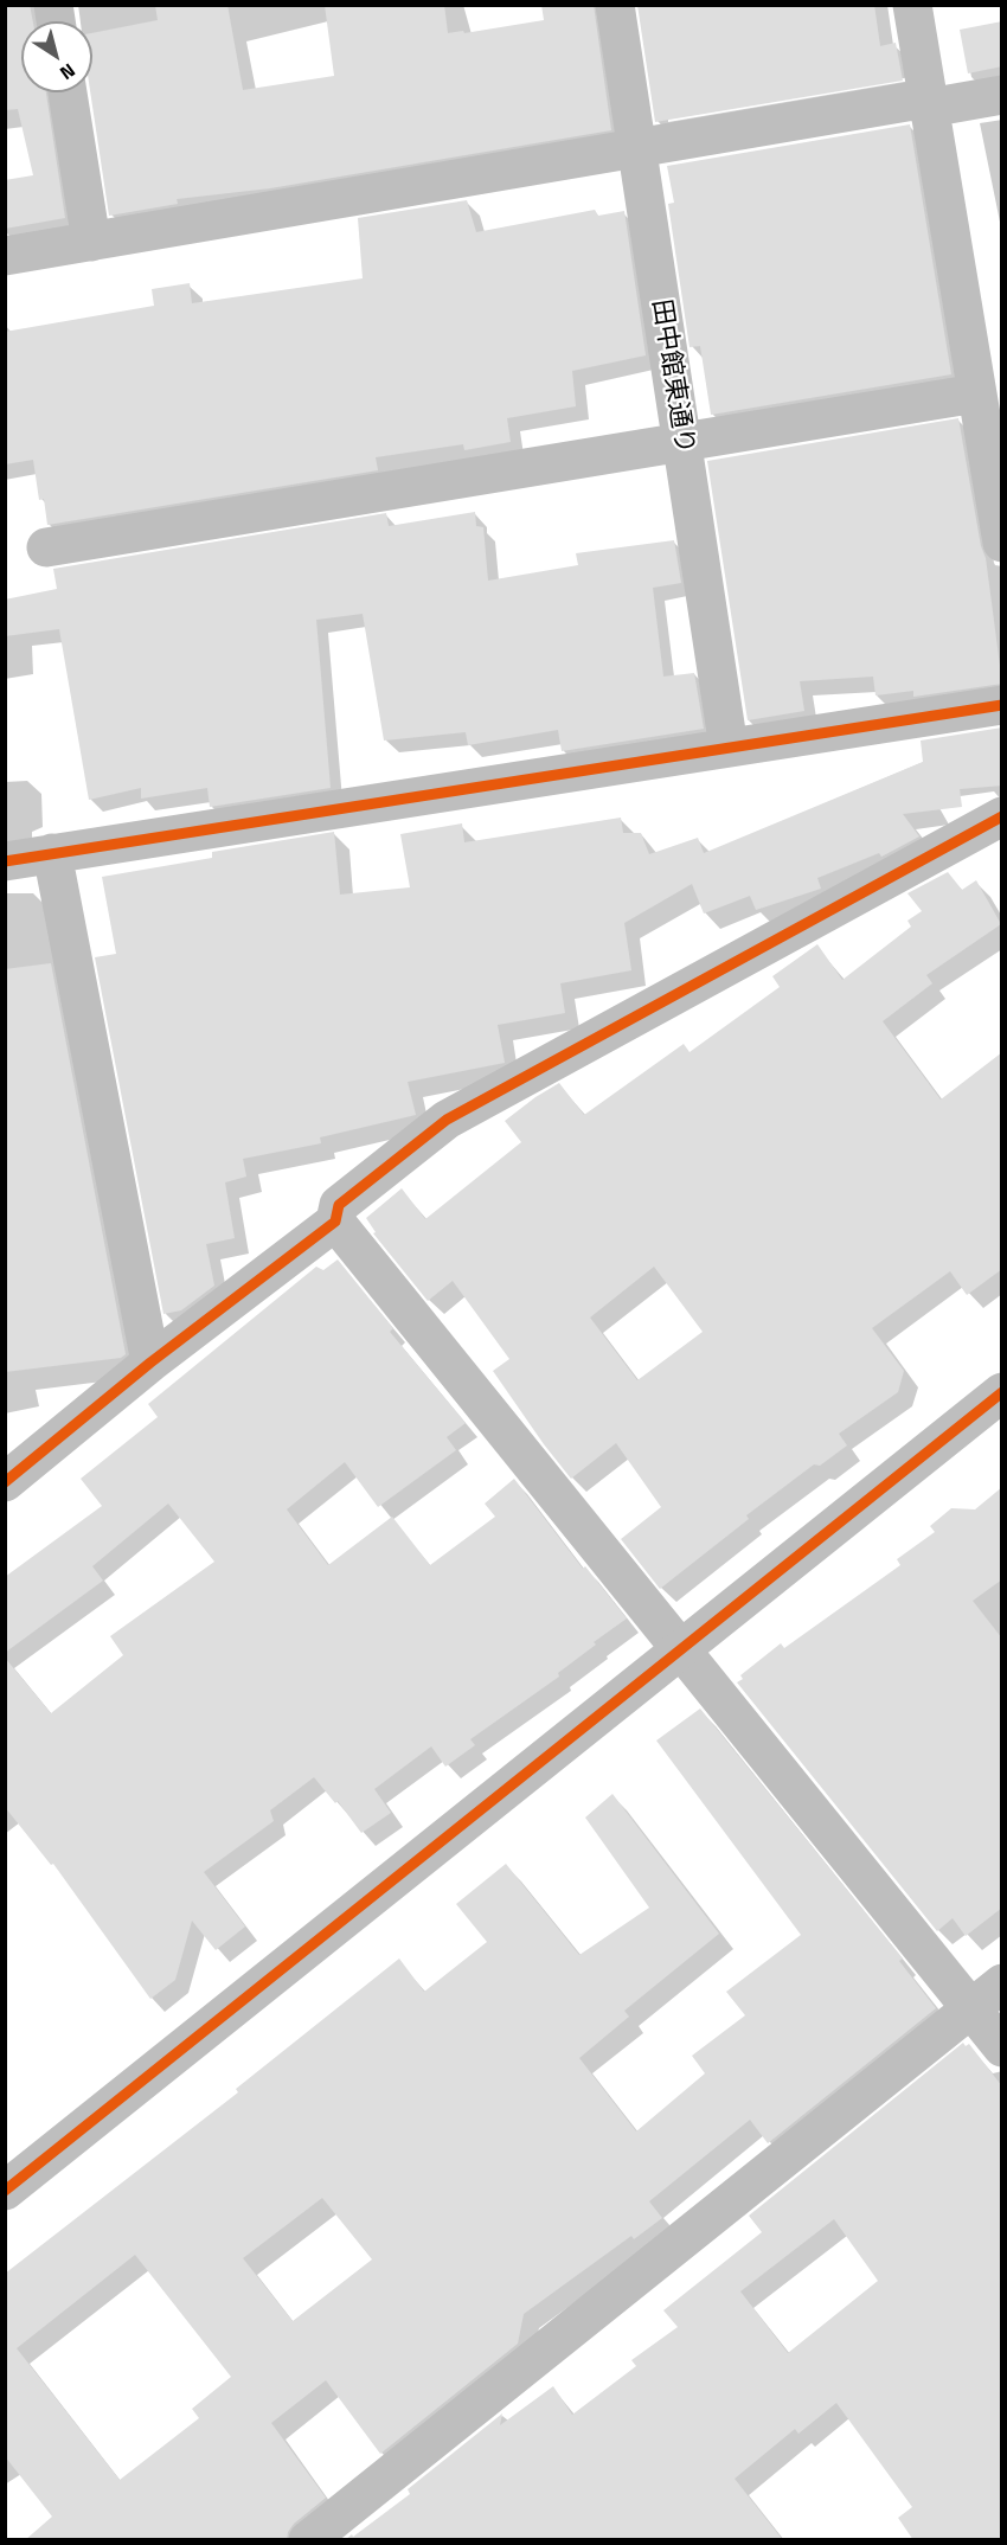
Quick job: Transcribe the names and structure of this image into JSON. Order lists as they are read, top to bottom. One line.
{"streets":{"street":["田中館東通り"]},"north":"bottom right"}
